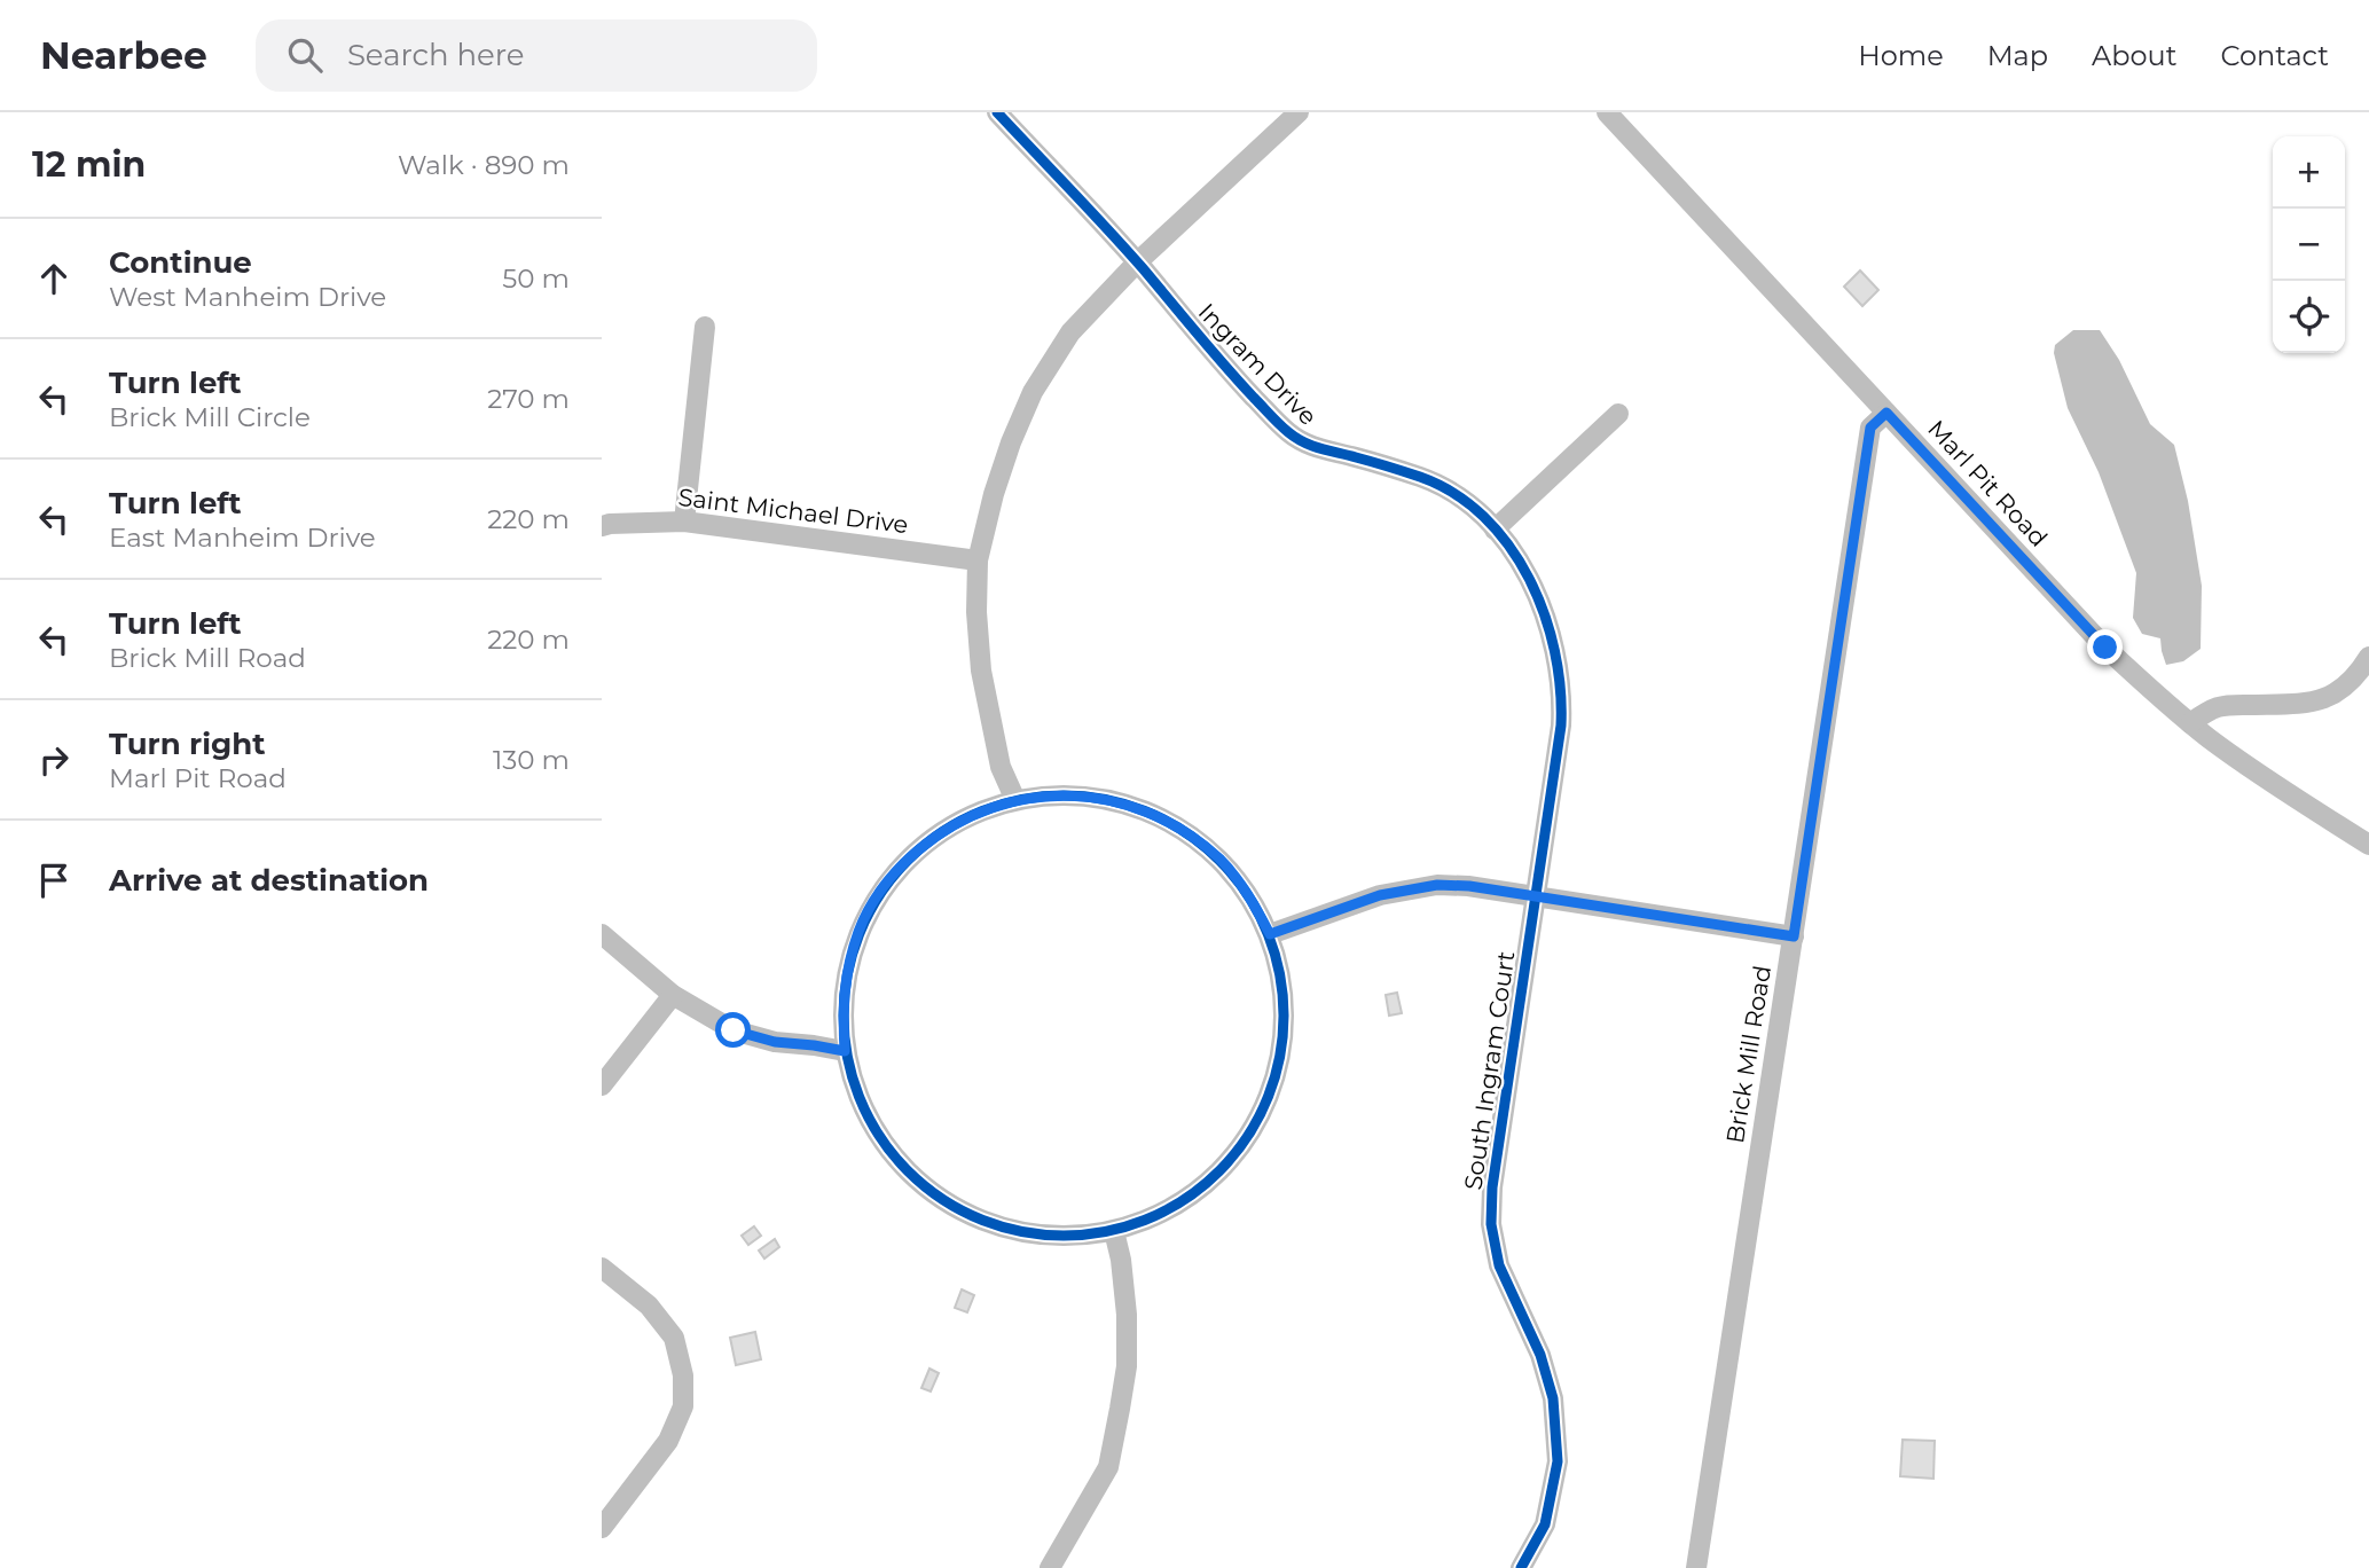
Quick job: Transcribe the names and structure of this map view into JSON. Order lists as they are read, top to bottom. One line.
{"streets":{"street":["Ingram Drive","Marl Pit Road","Saint Michael Drive","Brick Mill Road","South Ingram Court"]},"crossings":[["Ingram Drive","South Ingram Court"],["Marl Pit Road","Brick Mill Road"]],"page":{"header":"Nearbee","search":"Search here","nav":["Home","Map","About","Contact"],"heading":["12 min","Walk · 890 m"],"map_buttons":["+","−"],"list":[["Continue","West Manheim Drive","50 m"],["Turn left","Brick Mill Circle","270 m"],["Turn left","East Manheim Drive","220 m"],["Turn left","Brick Mill Road","220 m"],["Turn right","Marl Pit Road","130 m"],"Arrive at destination"]}}
